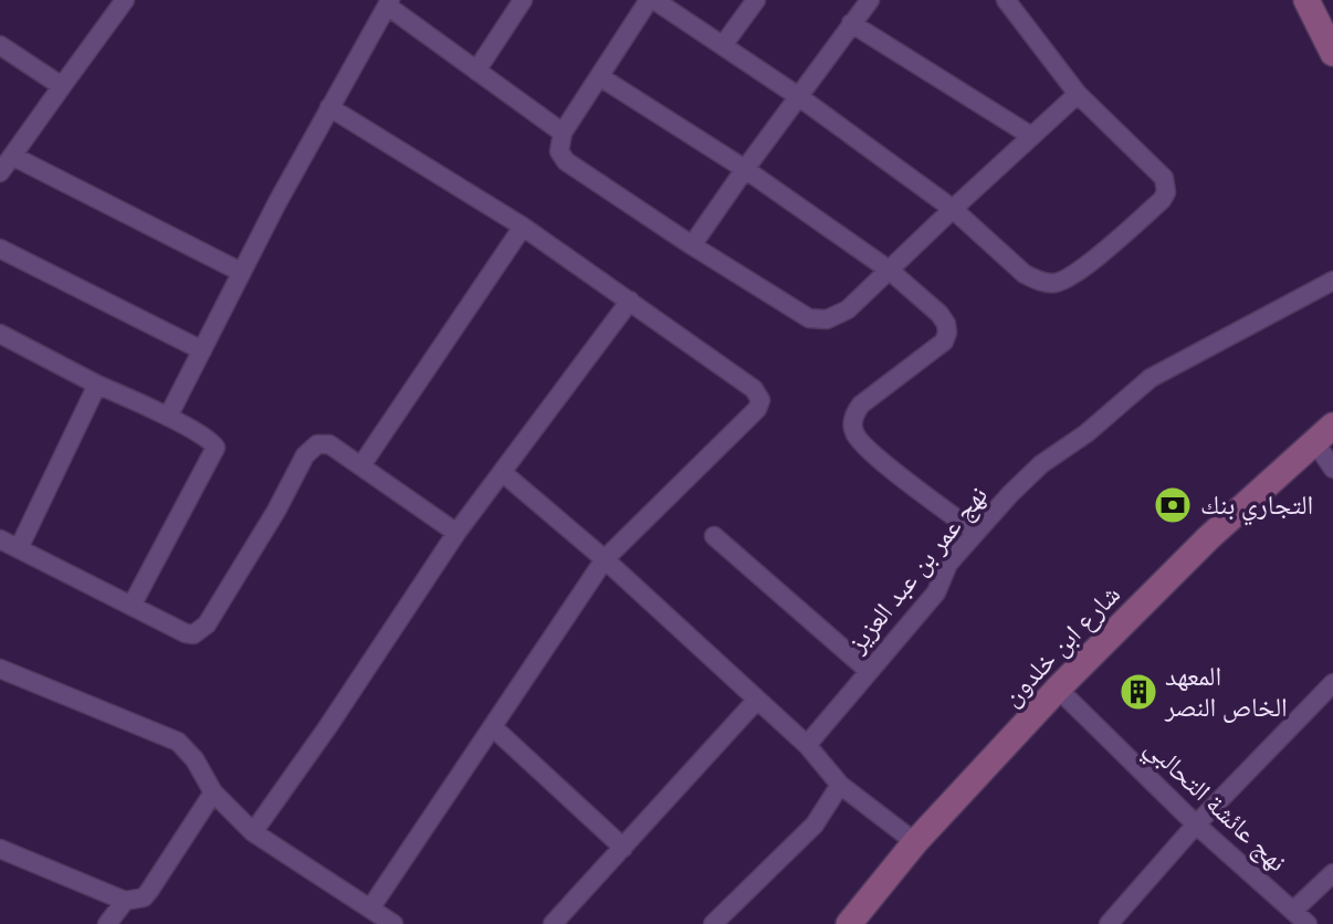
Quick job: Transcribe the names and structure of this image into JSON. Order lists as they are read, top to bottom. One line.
{"streets":{"street":["نهج عمر بن عبد العزيز","شارع ابن خلدون","نهج عائشة التحالبي"]},"crossings":[["شارع ابن خلدون","نهج عائشة التحالبي"]],"places":{"bank":["التجاري بنك"],"building":["المعهد الخاص النصر"]}}
